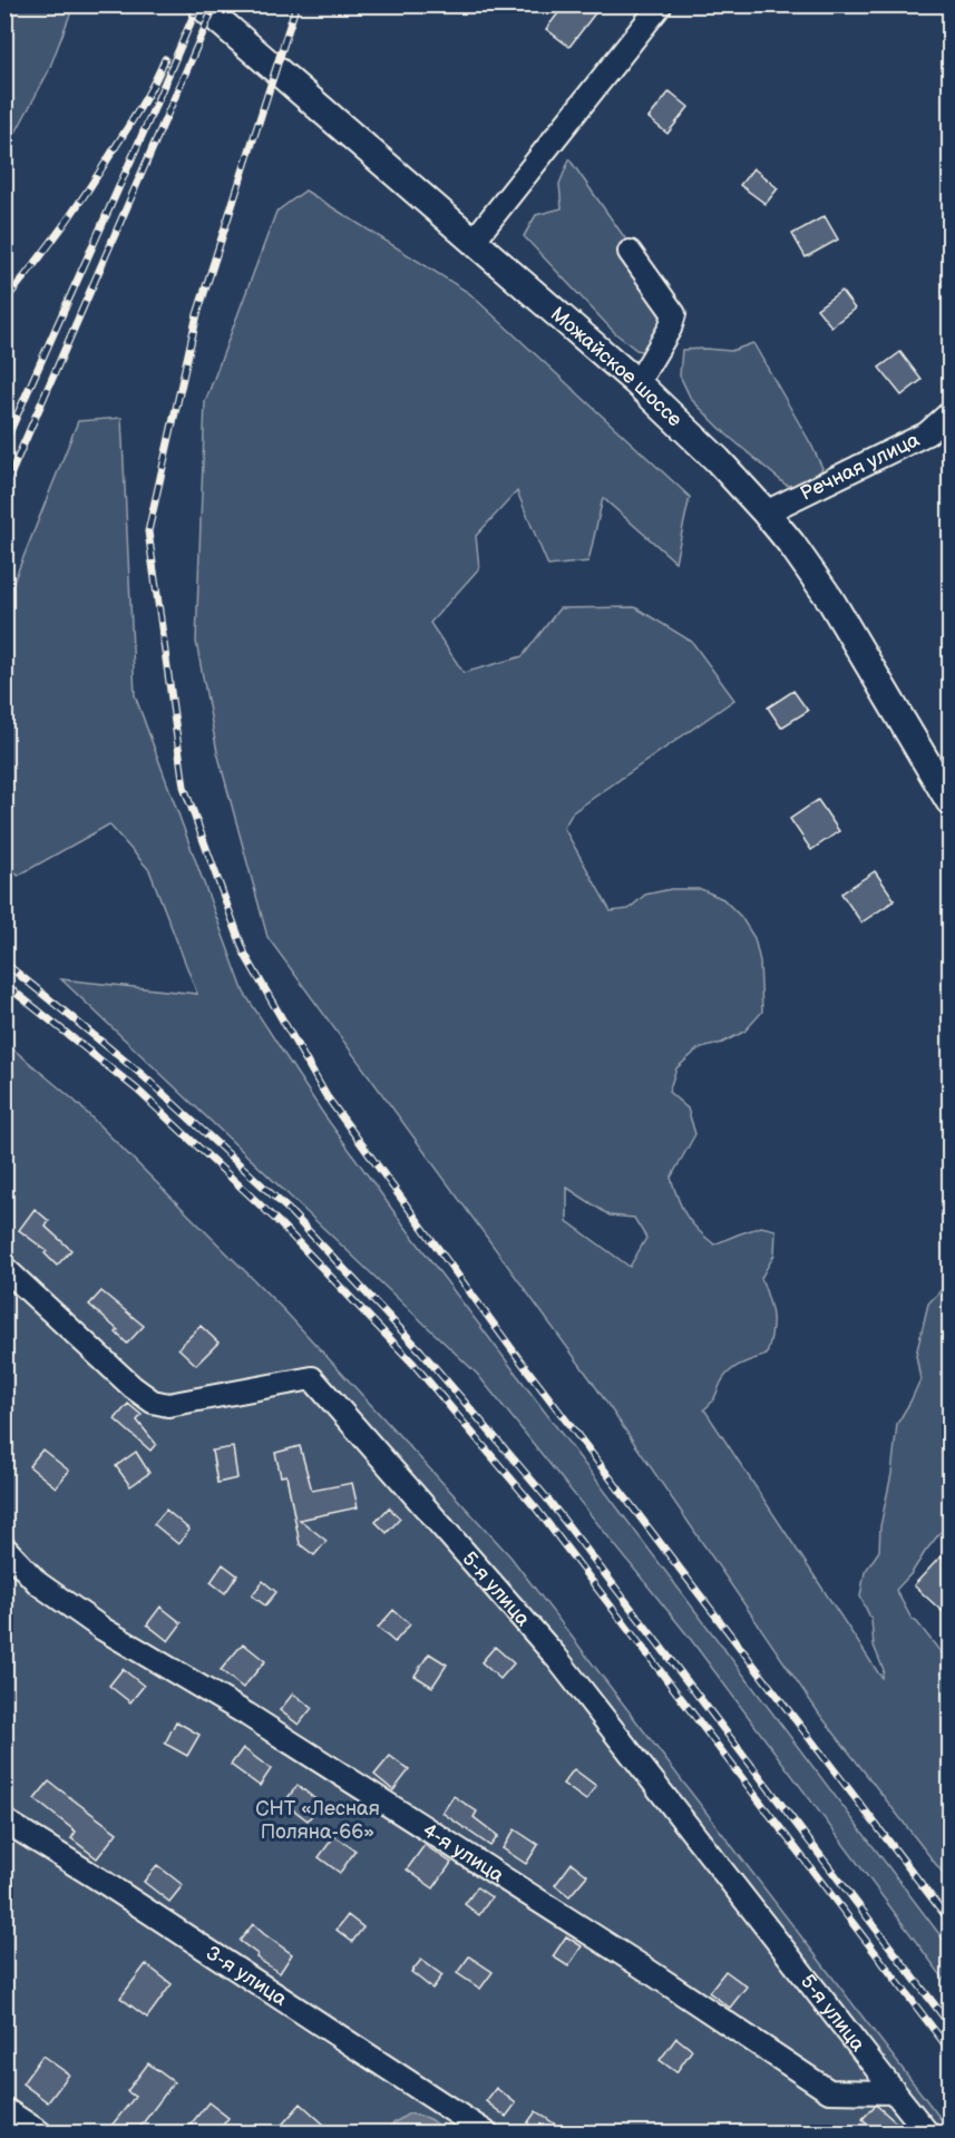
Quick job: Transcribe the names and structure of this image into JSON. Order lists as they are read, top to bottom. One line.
{"streets":{"main road":["Можайское шоссе"],"street":["Речная улица","5-я улица","4-я улица","3-я улица"]},"crossings":[["Можайское шоссе","Речная улица"],["5-я улица","4-я улица"]],"parks":["СНТ «Лесная Поляна-66»"]}
